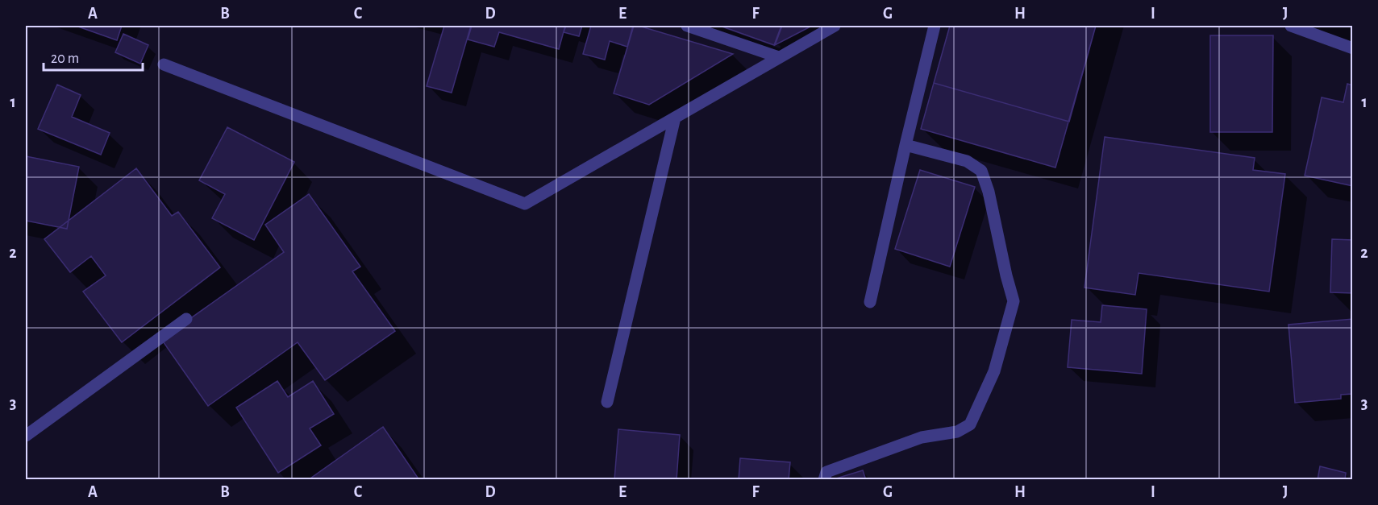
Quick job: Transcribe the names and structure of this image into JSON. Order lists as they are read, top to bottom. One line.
{"scale_bar":"20 m","grid":{"columns":["A","B","C","D","E","F","G","H","I","J"],"rows":["1","2","3"]}}
